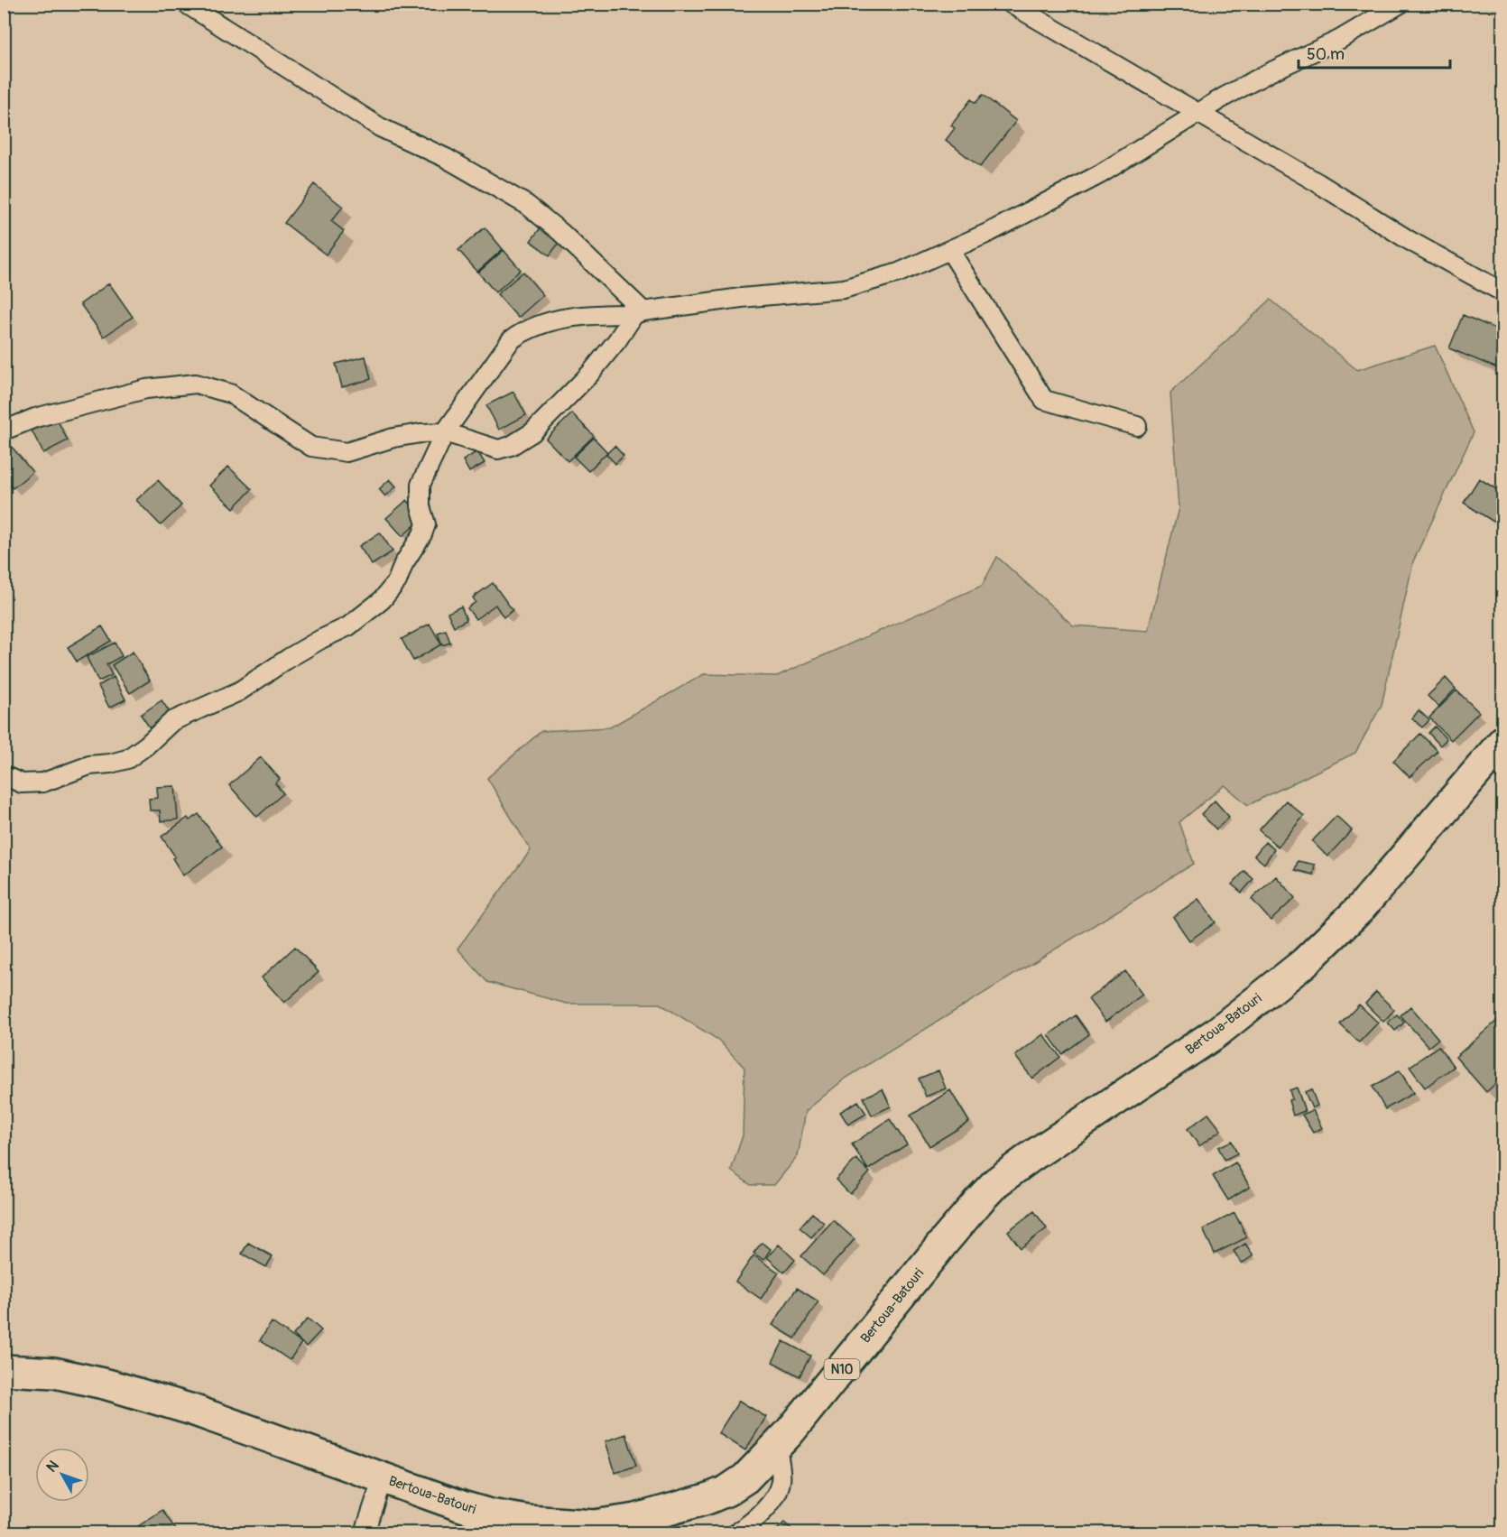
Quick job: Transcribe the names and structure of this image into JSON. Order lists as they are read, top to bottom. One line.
{"streets":{"highway":["Bertoua-Batouri","N10"]},"scale_bar":"50 m","north":"top left"}
